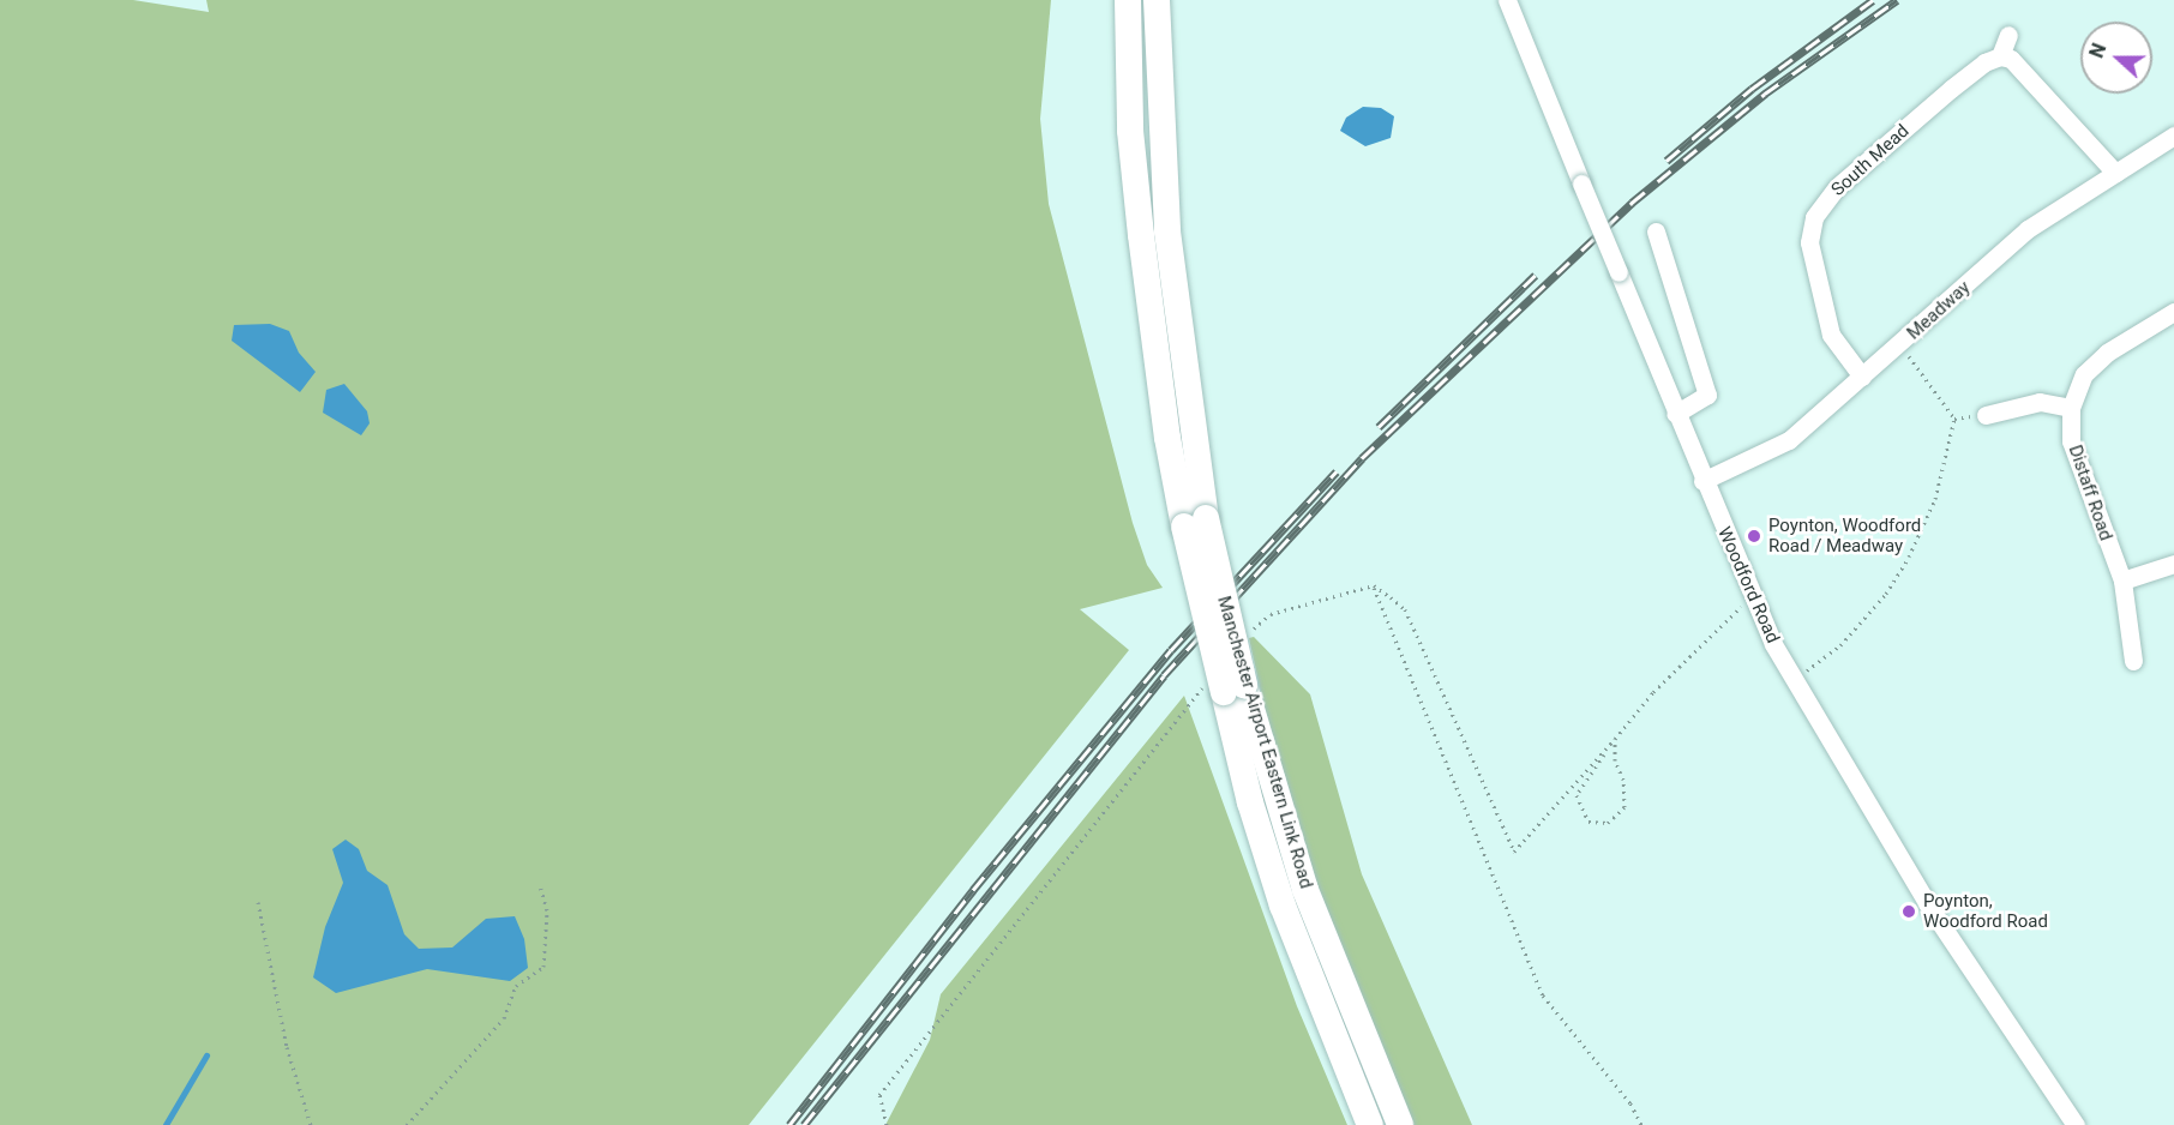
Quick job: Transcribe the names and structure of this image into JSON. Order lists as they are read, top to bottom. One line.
{"streets":{"highway":["Manchester Airport Eastern Link Road"],"street":["South Mead","Meadway","Distaff Road","Woodford Road"]},"crossings":[["South Mead","Meadway"],["Meadway","Woodford Road"]],"places":["Poynton, Woodford Road / Meadway","Poynton, Woodford Road"],"north":"left"}
